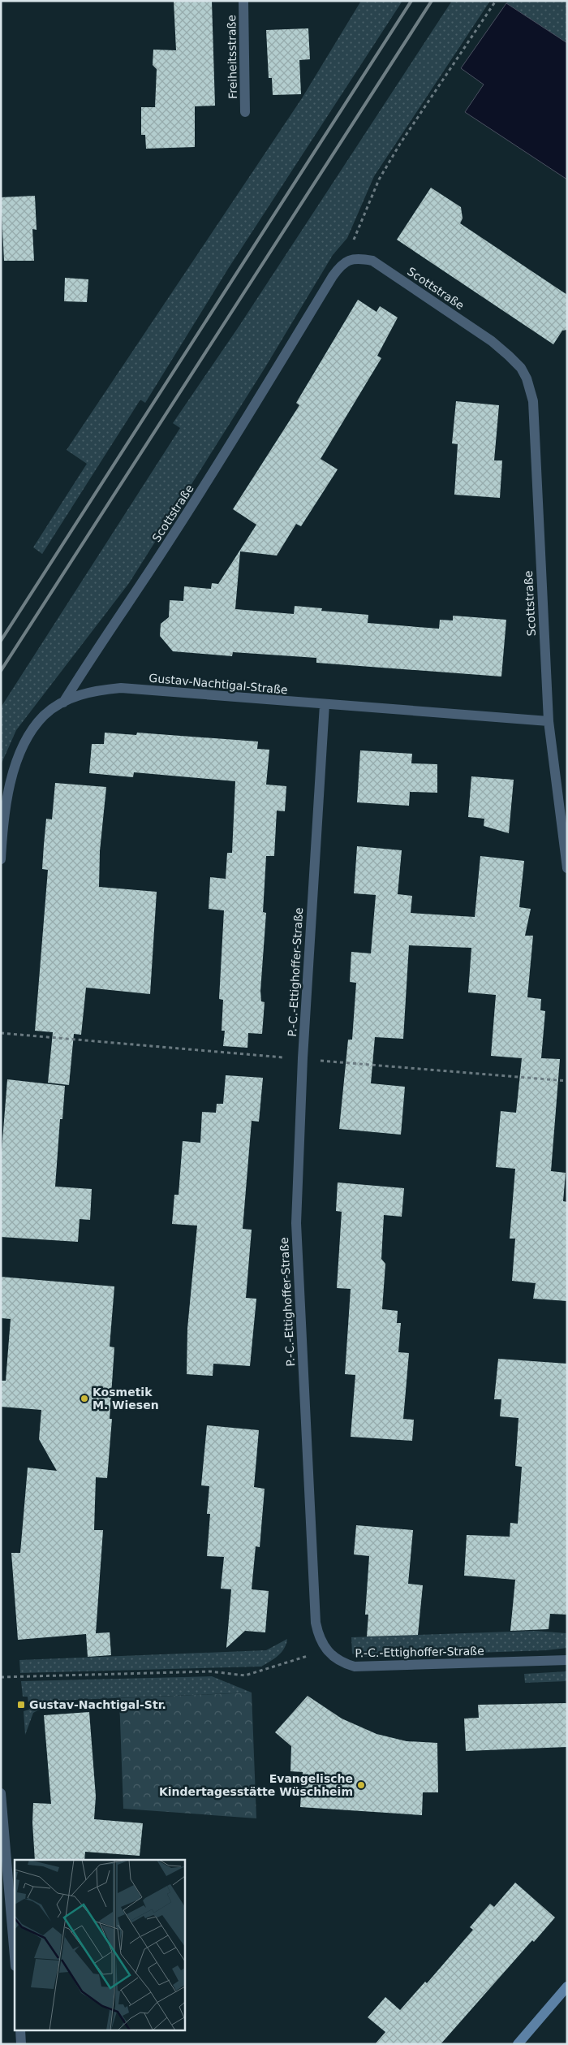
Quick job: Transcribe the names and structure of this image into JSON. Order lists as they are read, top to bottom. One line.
{"streets":{"street":["Freiheitsstraße","Scottstraße","Gustav-Nachtigal-Straße","P.-C.-Ettighoffer-Straße"]},"crossings":[["Scottstraße","Gustav-Nachtigal-Straße"],["Gustav-Nachtigal-Straße","P.-C.-Ettighoffer-Straße"]],"places":{"other":["Kosmetik M. Wiesen","Evangelische Kindertagesstätte Wüschheim"],"transit":["Gustav-Nachtigal-Str."]}}
